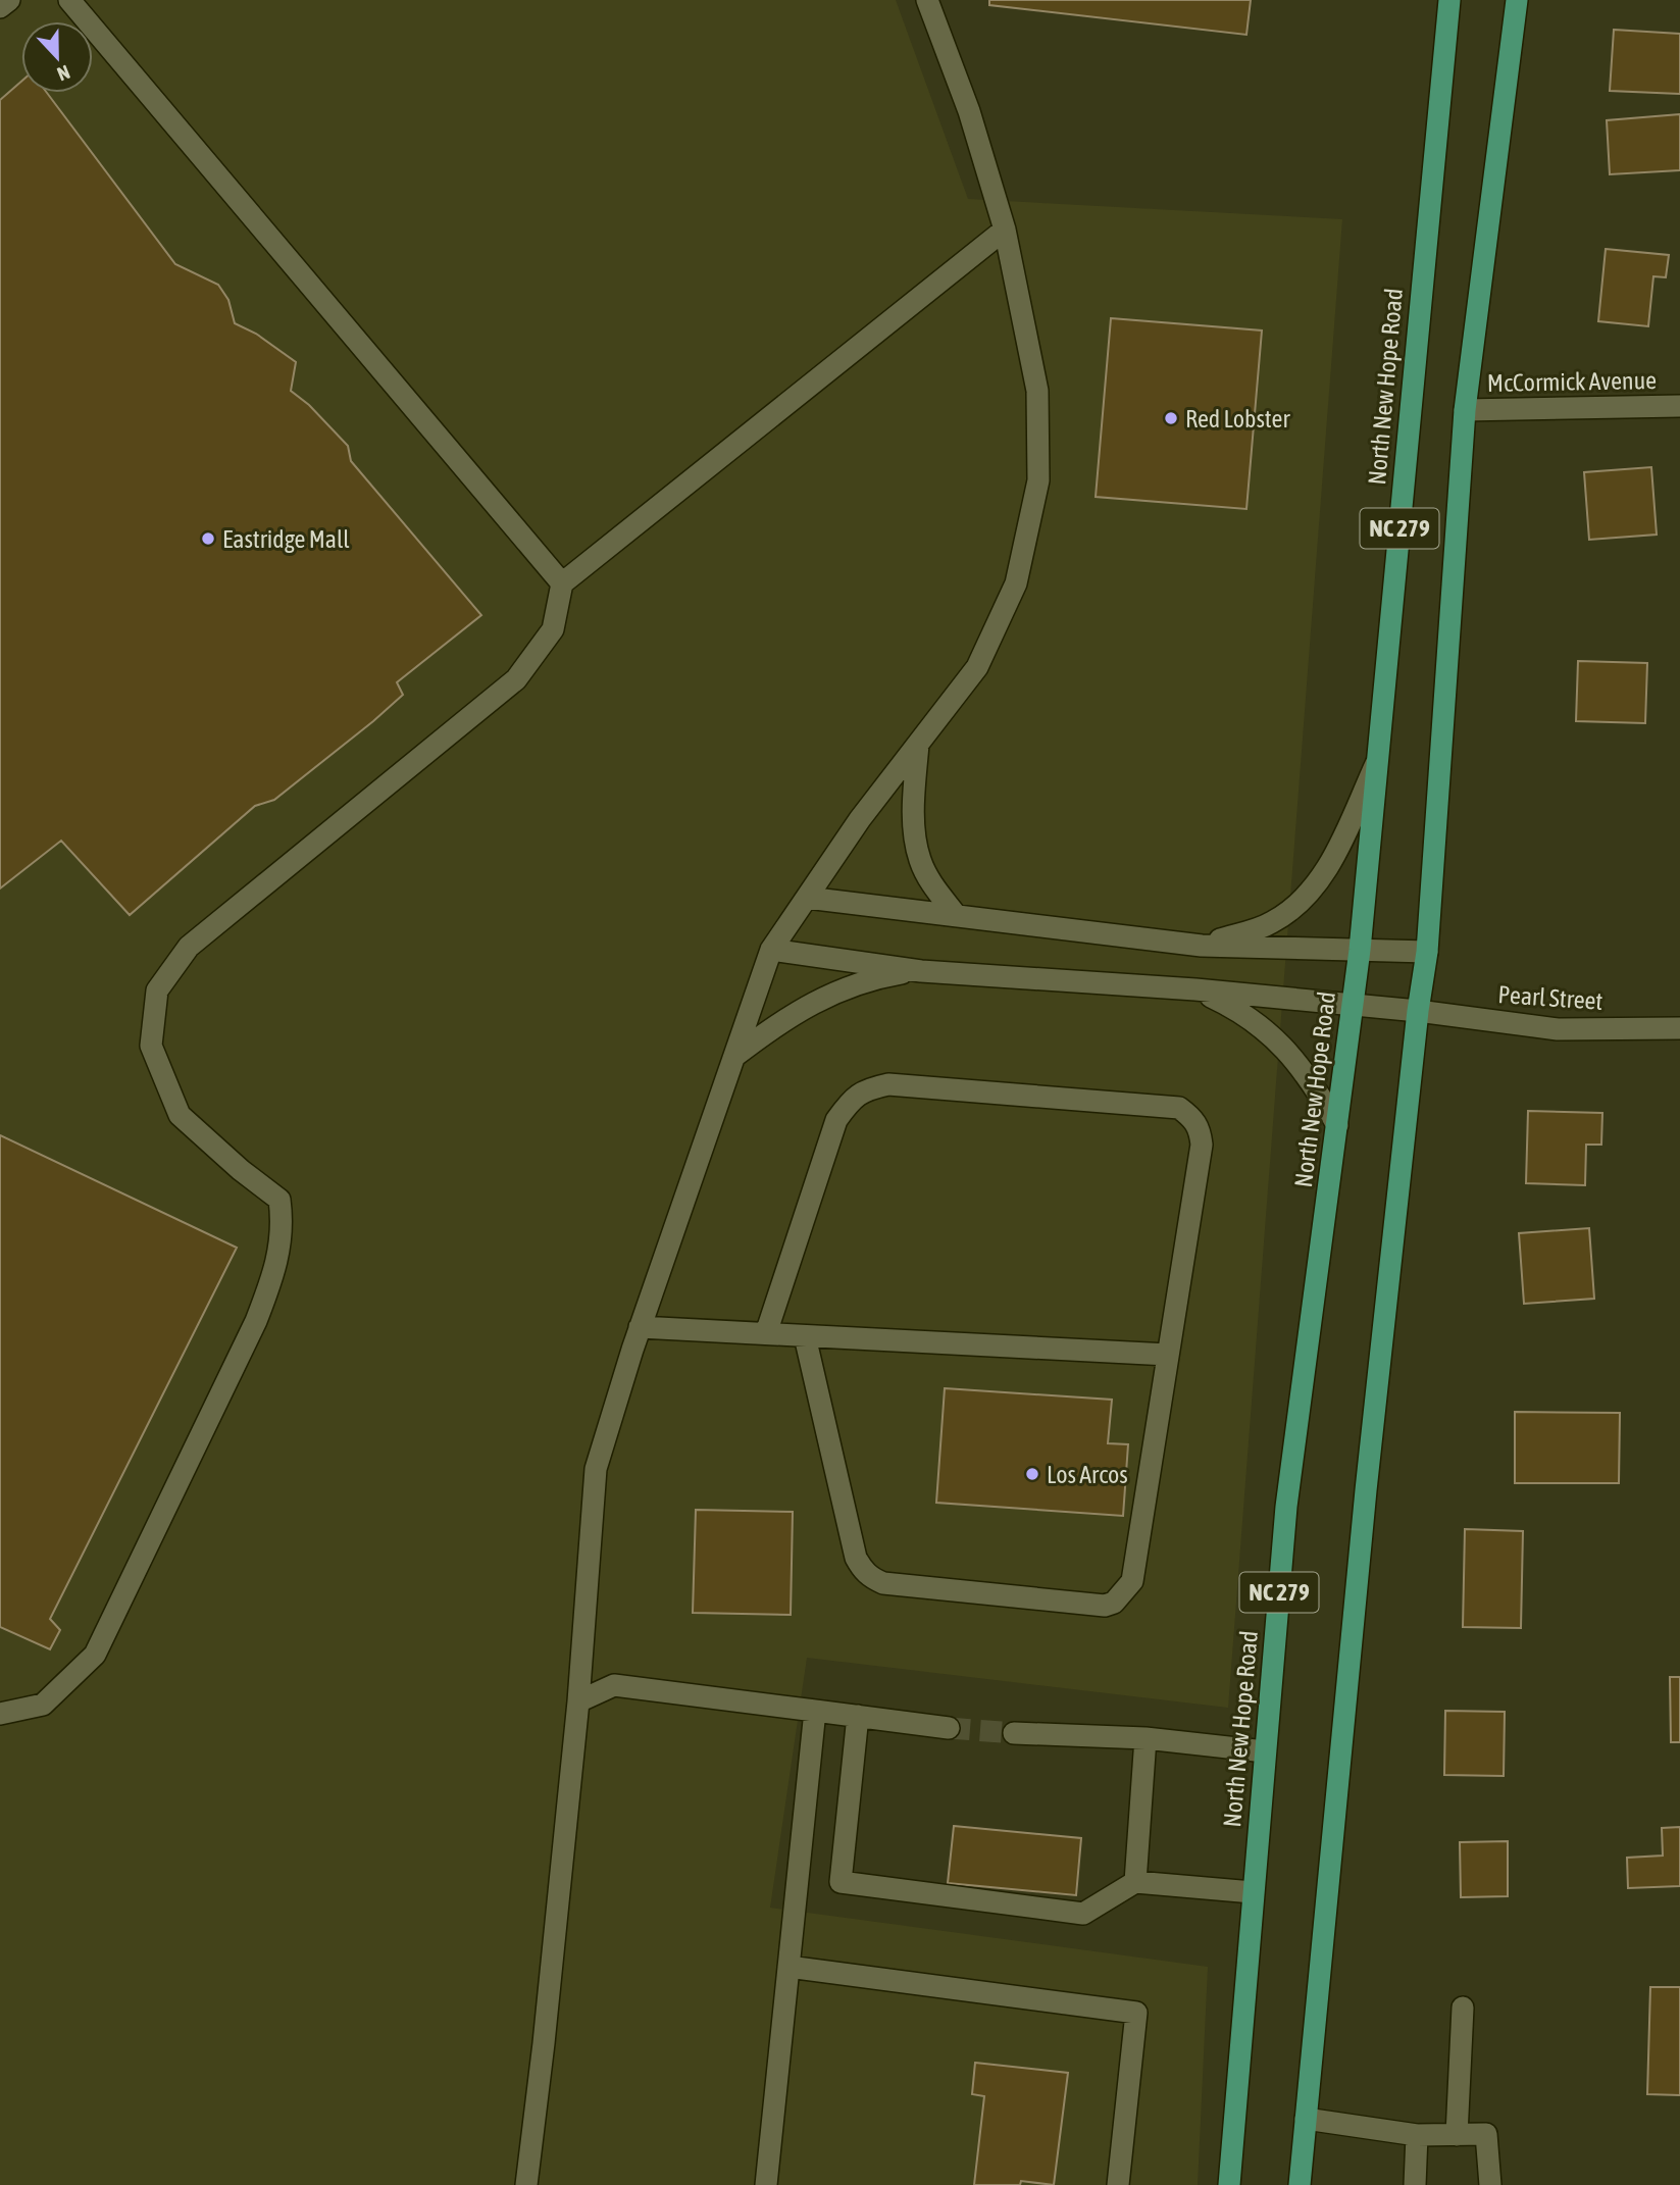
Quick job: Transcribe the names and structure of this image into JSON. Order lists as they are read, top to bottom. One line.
{"streets":{"main road":["North New Hope Road","NC 279"],"street":["McCormick Avenue","Pearl Street"]},"crossings":[["North New Hope Road","Pearl Street"]],"places":["Red Lobster","Eastridge Mall","Los Arcos"],"north":"bottom"}
